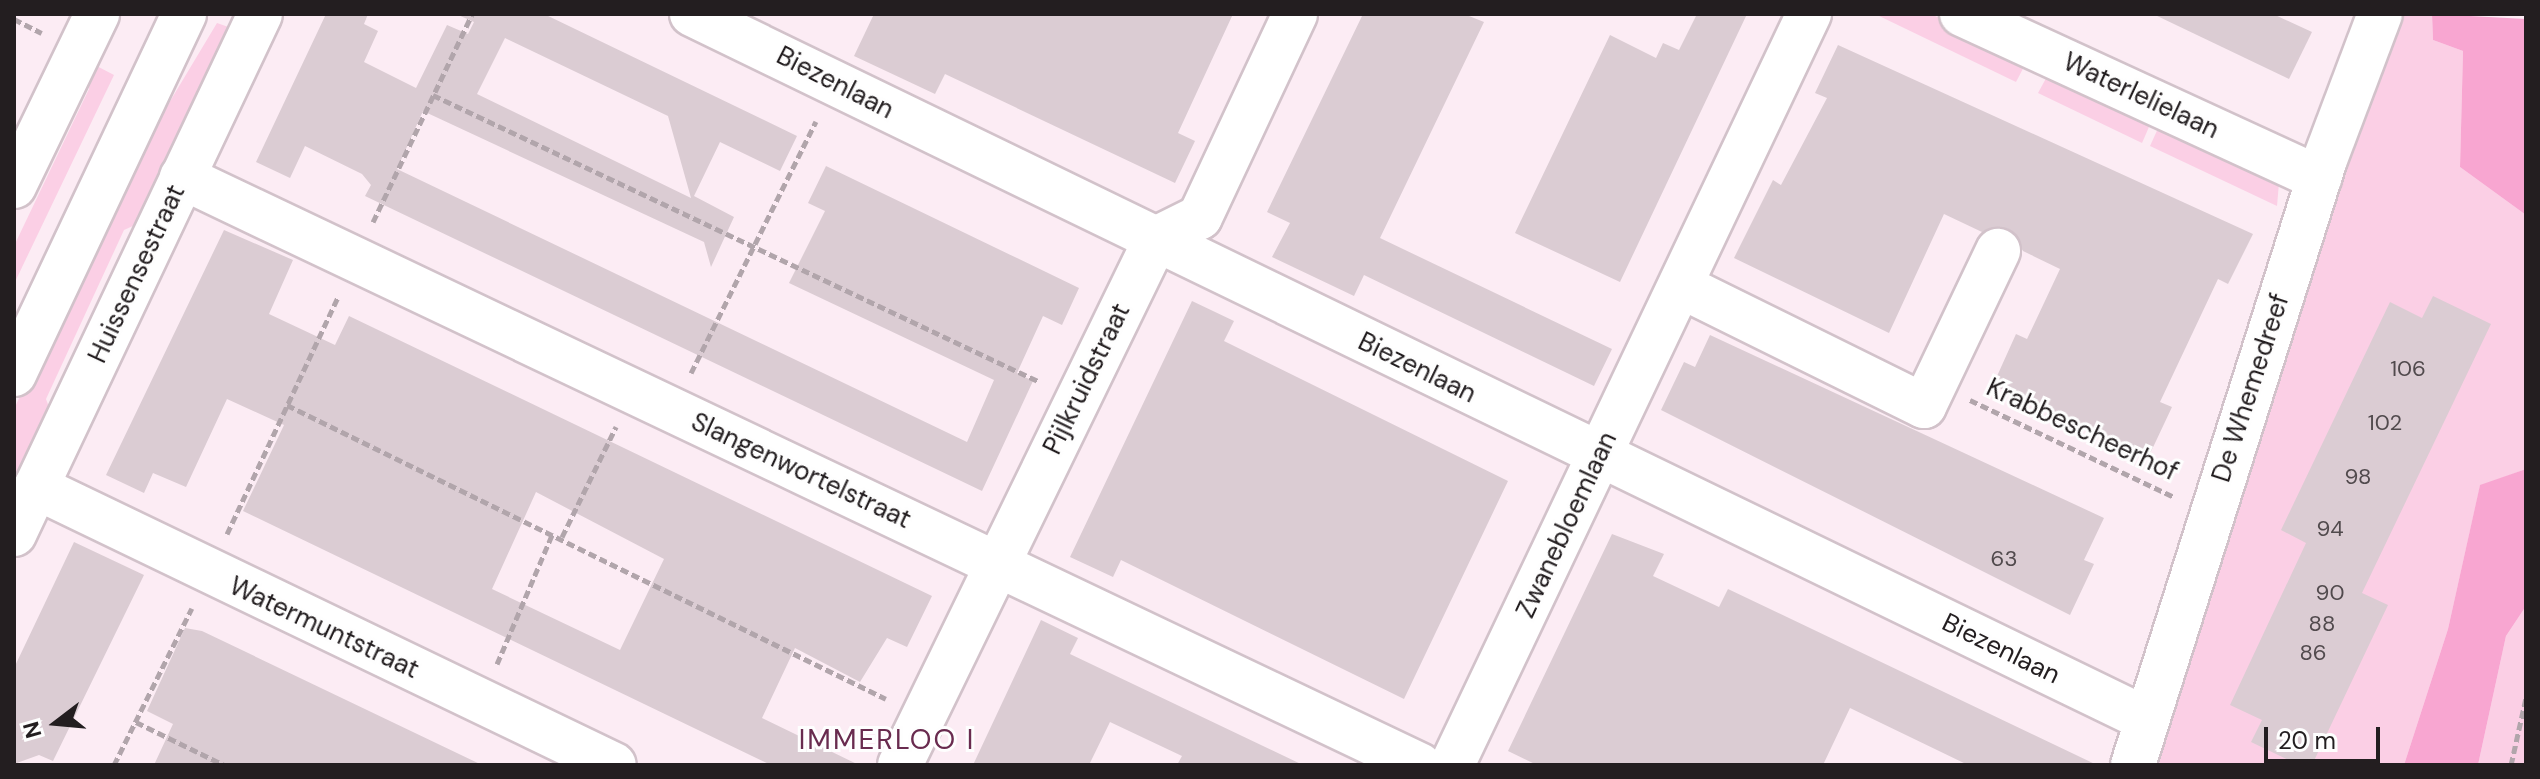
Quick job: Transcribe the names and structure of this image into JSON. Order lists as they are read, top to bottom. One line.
{"streets":{"street":["Biezenlaan","Waterlelielaan","Huissensestraat","Pijlkruidstraat","De Whemedreef","Slangenwortelstraat","Zwanebloemlaan","Watermuntstraat"],"path":["Krabbescheerhof"]},"crossings":[["Biezenlaan","Pijlkruidstraat"],["Biezenlaan","De Whemedreef"],["Biezenlaan","Zwanebloemlaan"],["Waterlelielaan","De Whemedreef"],["Huissensestraat","Slangenwortelstraat"],["Huissensestraat","Watermuntstraat"],["Pijlkruidstraat","Slangenwortelstraat"],["De Whemedreef","Krabbescheerhof"]],"districts":["IMMERLOO I"],"house_numbers":["106","102","98","94","63","90","88","86"],"scale_bar":"20 m","north":"left"}
